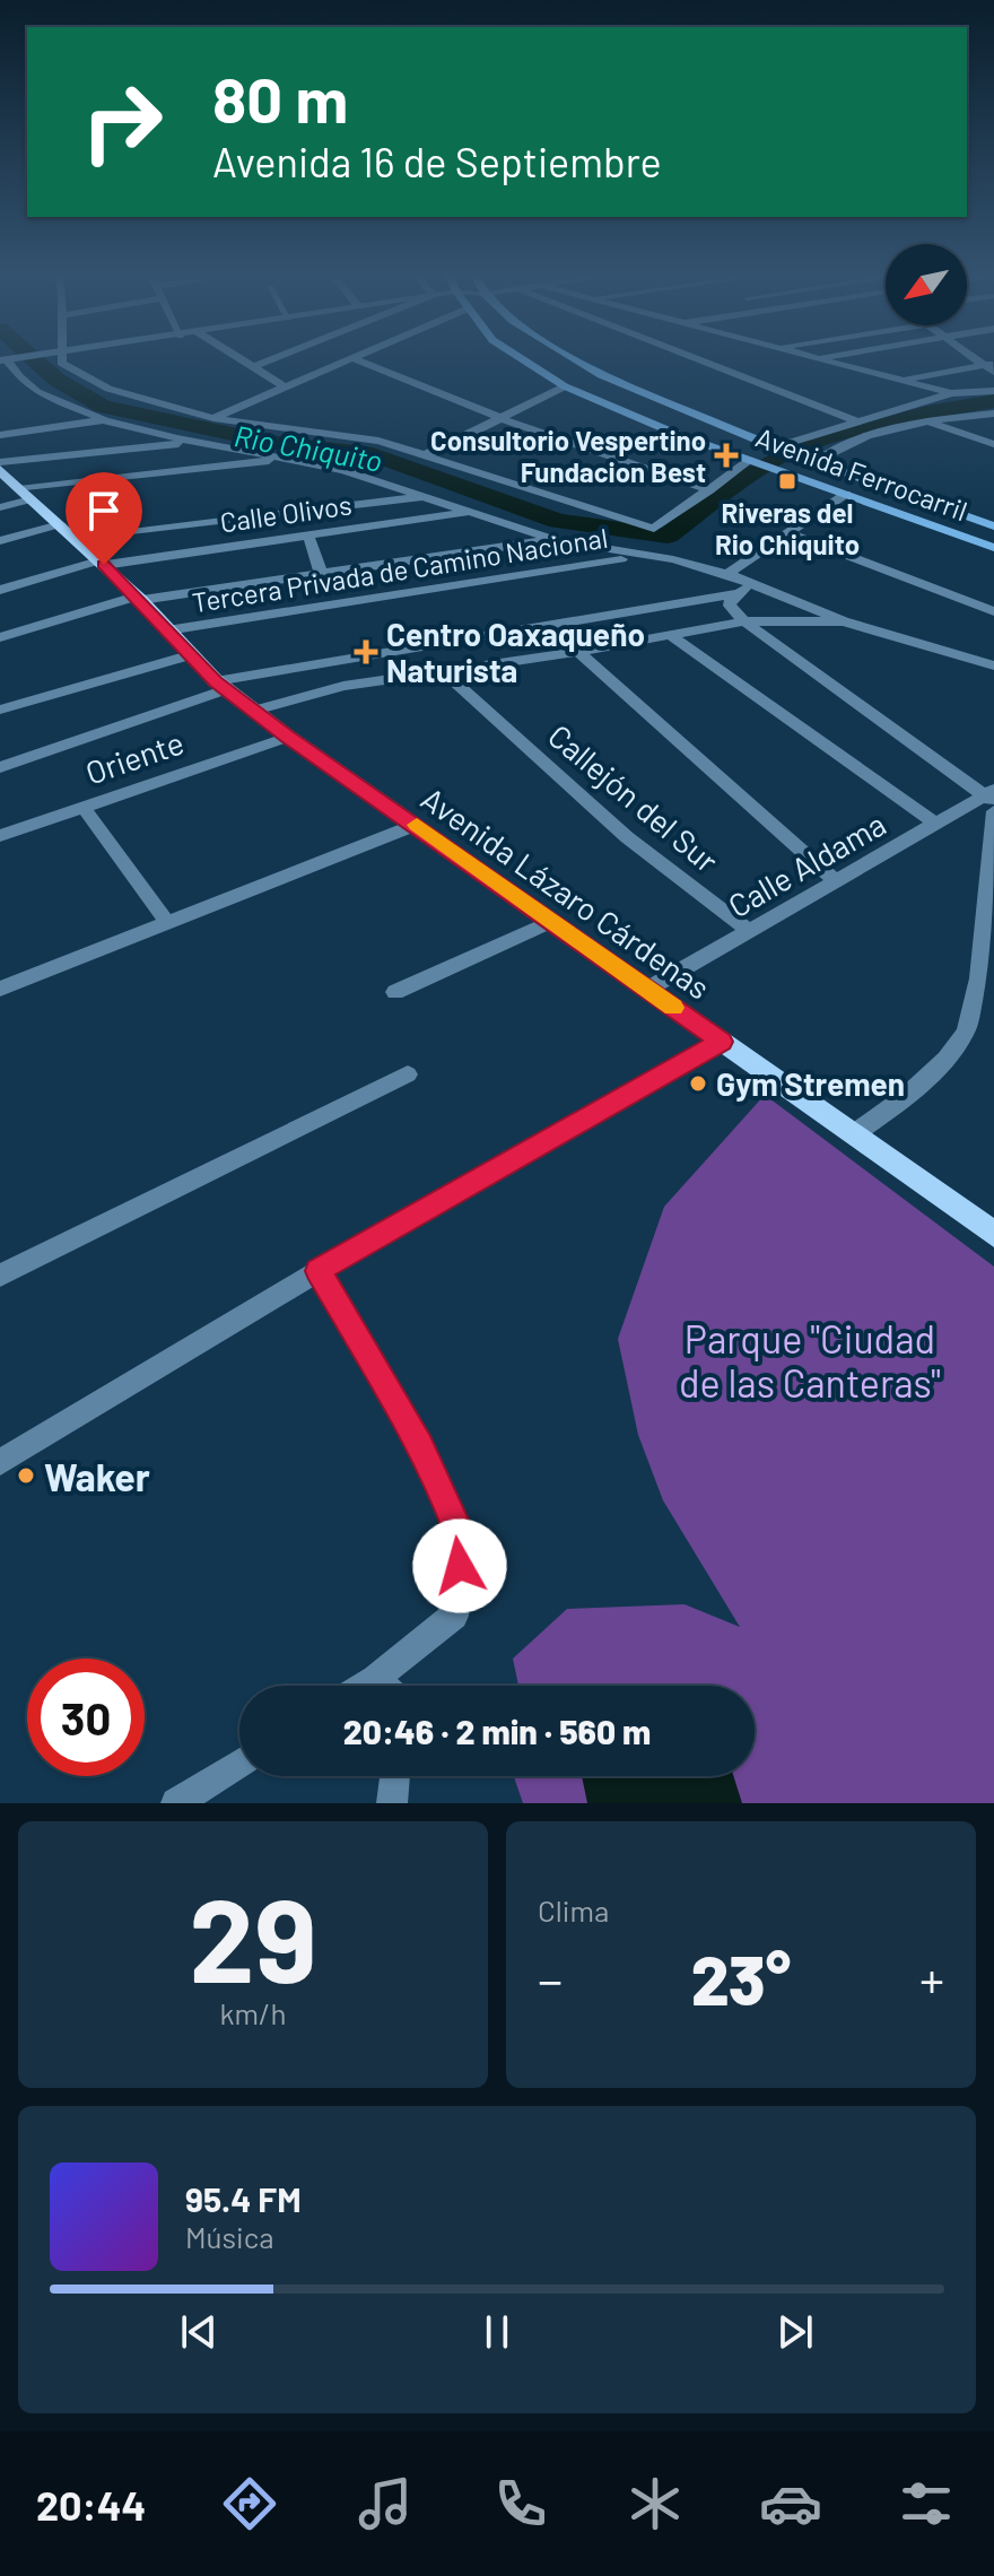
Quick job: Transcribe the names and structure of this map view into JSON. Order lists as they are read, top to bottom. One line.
{"streets":{"main road":["Avenida Ferrocarril","Avenida Lázaro Cárdenas"],"street":["Calle Olivos","Tercera Privada de Camino Nacional","Oriente","Callejón del Sur","Calle Aldama"]},"crossings":[["Calle Olivos","Avenida Lázaro Cárdenas"],["Tercera Privada de Camino Nacional","Avenida Lázaro Cárdenas"],["Oriente","Avenida Lázaro Cárdenas"],["Callejón del Sur","Calle Aldama"],["Calle Aldama","Avenida Lázaro Cárdenas"]],"water":["Rio Chiquito"],"parks":["Parque \"Ciudad de las Canteras\""],"places":{"health":["Consultorio Vespertino Fundacion Best","Centro Oaxaqueño Naturista"],"transit":["Riveras del Rio Chiquito"],"other":["Gym Stremen","Waker"]},"north":"bottom left","page":{"turn":["80 m","Avenida 16 de Septiembre"],"limit":"30","trip":"20:46 · 2 min · 560 m","tile":[["29","km/h"],"Clima"],"heat":["−","23°","+"],"song":["95.4 FM","Música"],"tabs":"20:44"}}
